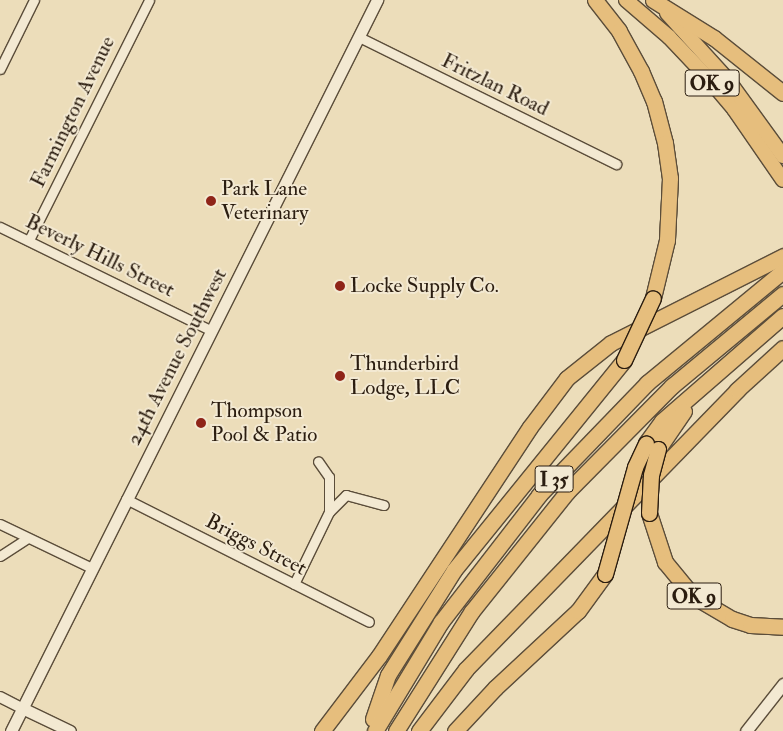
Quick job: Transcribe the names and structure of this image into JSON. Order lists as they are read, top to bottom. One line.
{"streets":{"highway":["OK 9","I 35"],"main road":["24th Avenue Southwest"],"street":["Fritzlan Road","Farmington Avenue","Beverly Hills Street","Briggs Street"]},"crossings":[["Fritzlan Road","24th Avenue Southwest"],["Farmington Avenue","Beverly Hills Street"],["Beverly Hills Street","24th Avenue Southwest"],["24th Avenue Southwest","Briggs Street"]],"places":["Park Lane Veterinary","Locke Supply Co.","Thunderbird Lodge, LLC","Thompson Pool & Patio"]}
